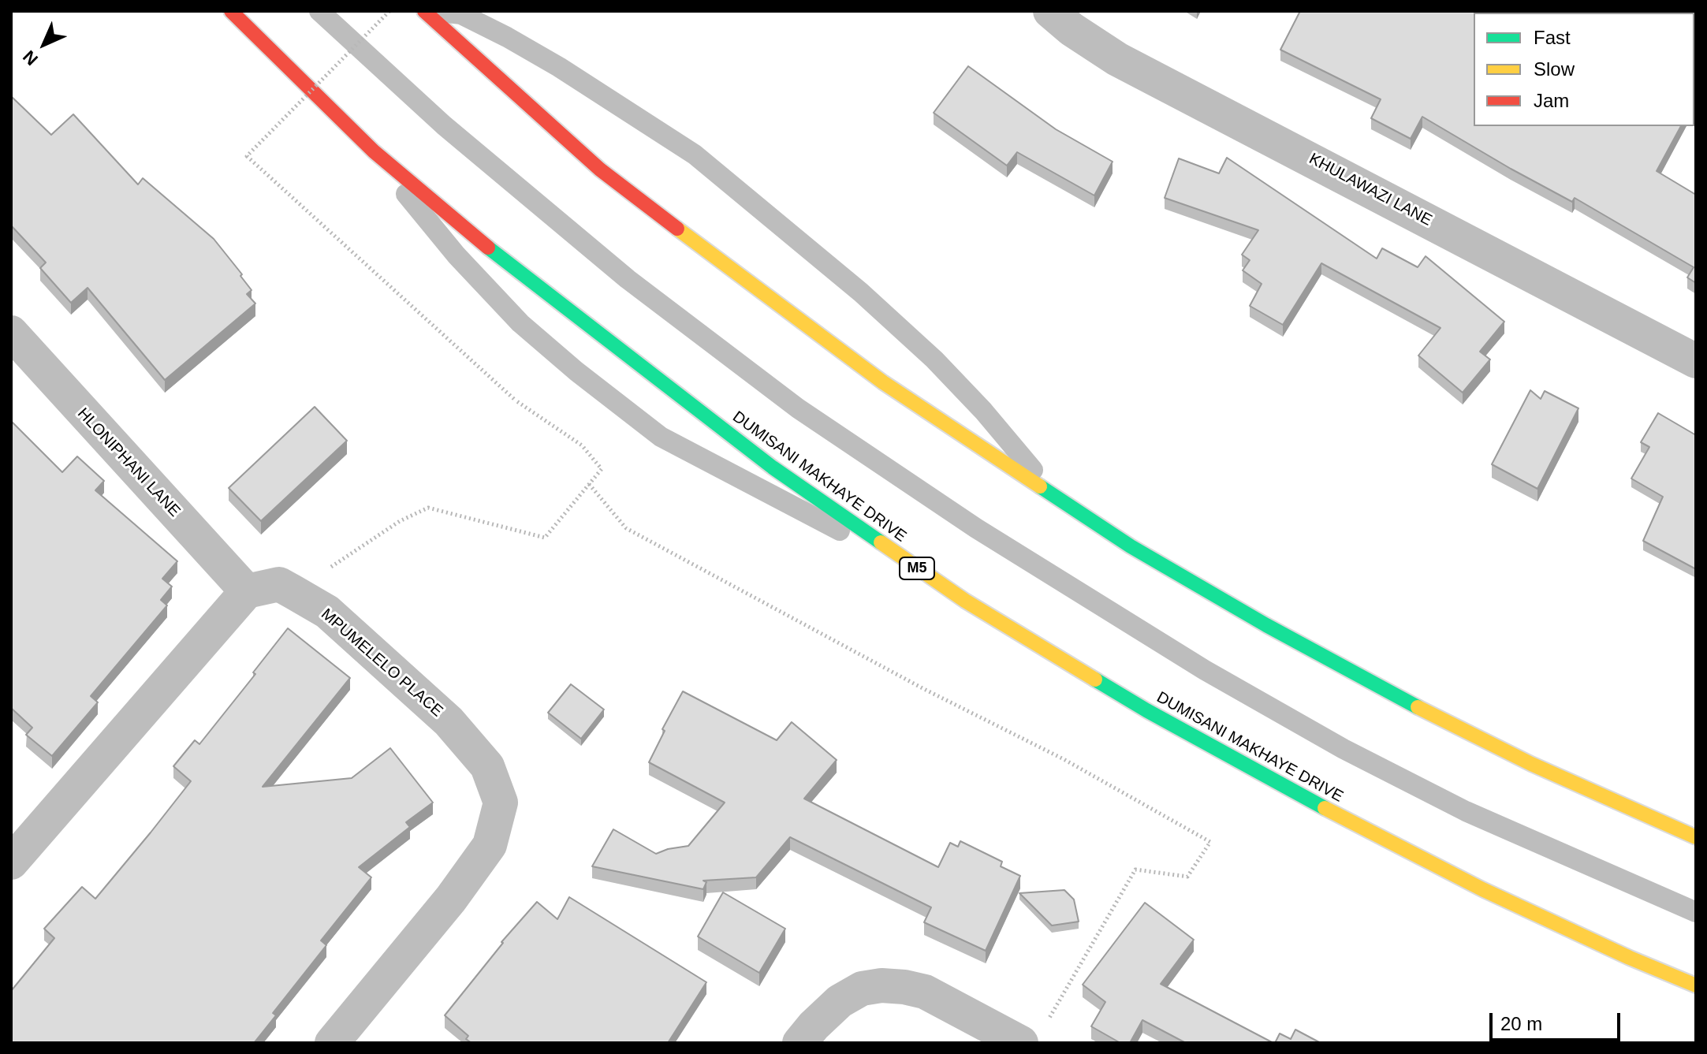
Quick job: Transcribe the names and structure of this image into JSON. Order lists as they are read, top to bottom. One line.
{"streets":{"main road":["DUMISANI MAKHAYE DRIVE","M5"],"street":["KHULAWAZI LANE","HLONIPHANI LANE","MPUMELELO PLACE"]},"crossings":[["HLONIPHANI LANE","MPUMELELO PLACE"]],"legend":["Fast","Slow","Jam"],"scale_bar":"20 m","north":"bottom left"}
